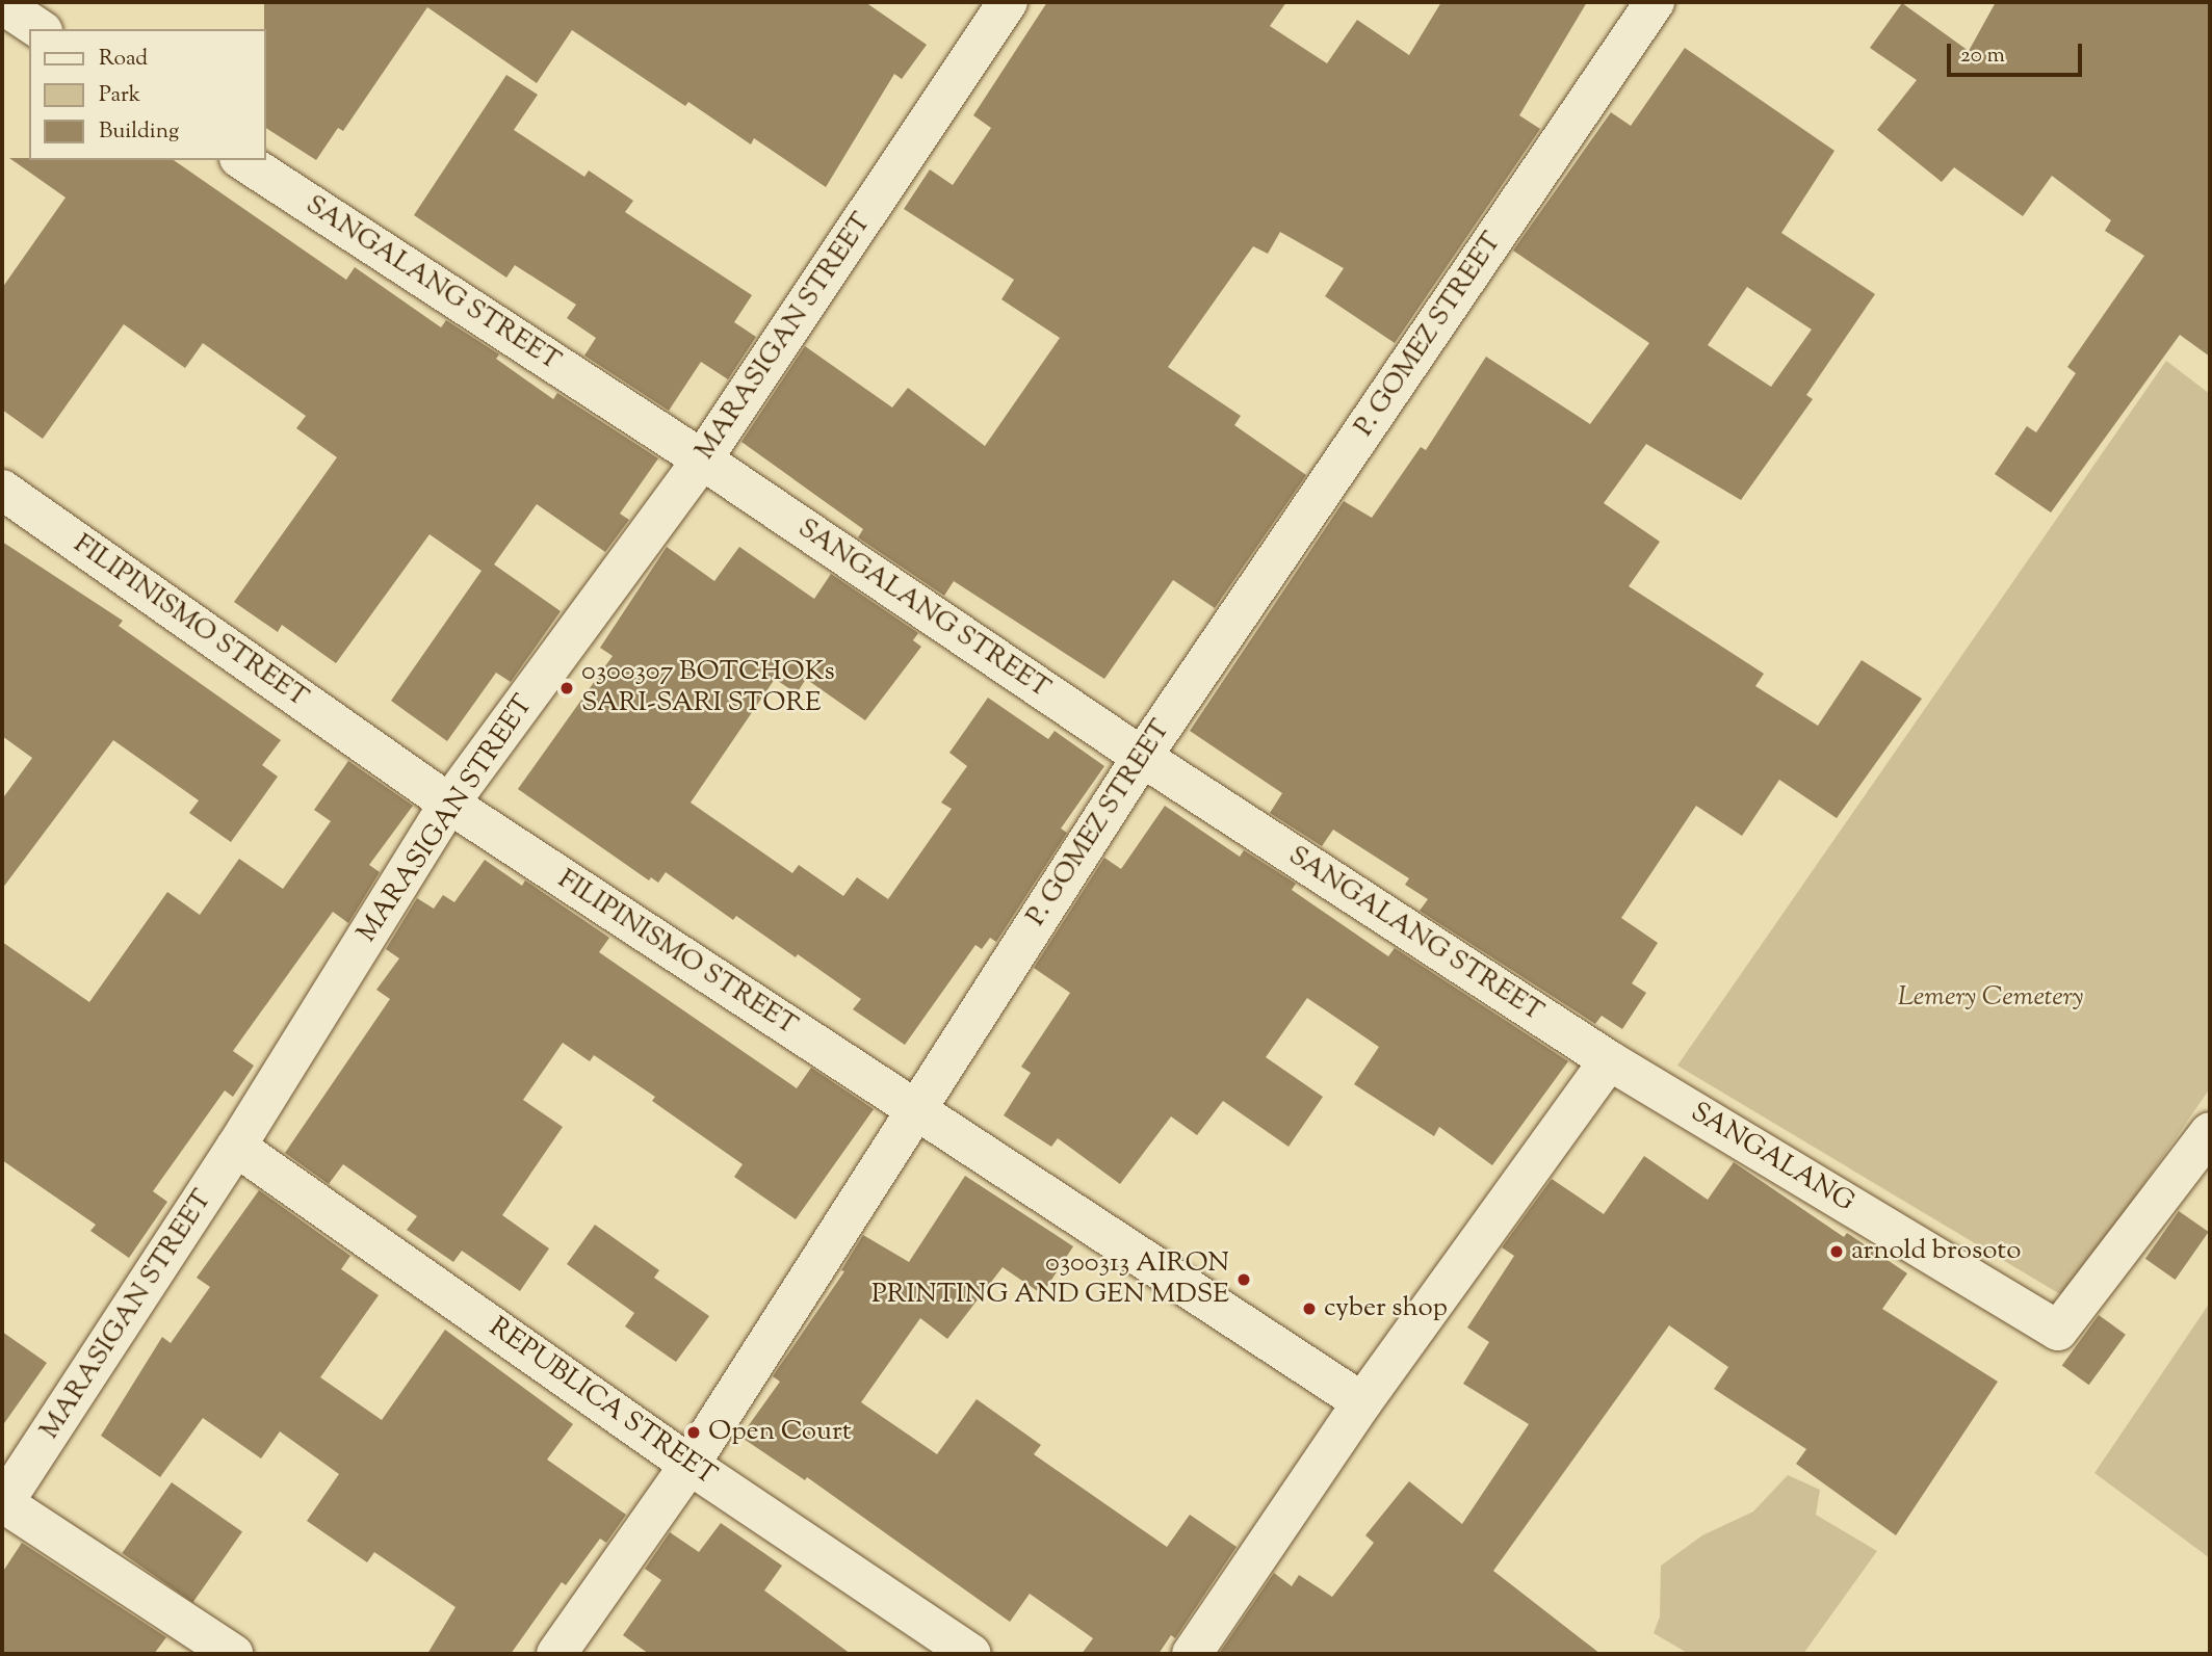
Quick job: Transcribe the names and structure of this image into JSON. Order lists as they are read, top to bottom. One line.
{"streets":{"street":["SANGALANG STREET","P. GOMEZ STREET","MARASIGAN STREET","FILIPINISMO STREET","SANGALANG","REPUBLICA STREET"]},"crossings":[["SANGALANG STREET","P. GOMEZ STREET"],["SANGALANG STREET","MARASIGAN STREET"],["SANGALANG STREET","SANGALANG"],["P. GOMEZ STREET","FILIPINISMO STREET"],["P. GOMEZ STREET","REPUBLICA STREET"],["MARASIGAN STREET","FILIPINISMO STREET"],["MARASIGAN STREET","REPUBLICA STREET"]],"parks":["Lemery Cemetery"],"places":["0300307 BOTCHOKs SARI-SARI STORE","arnold brosoto","0300313 AIRON PRINTING AND GEN MDSE","cyber shop","Open Court"],"legend":["Road","Park","Building"],"scale_bar":"20 m"}
